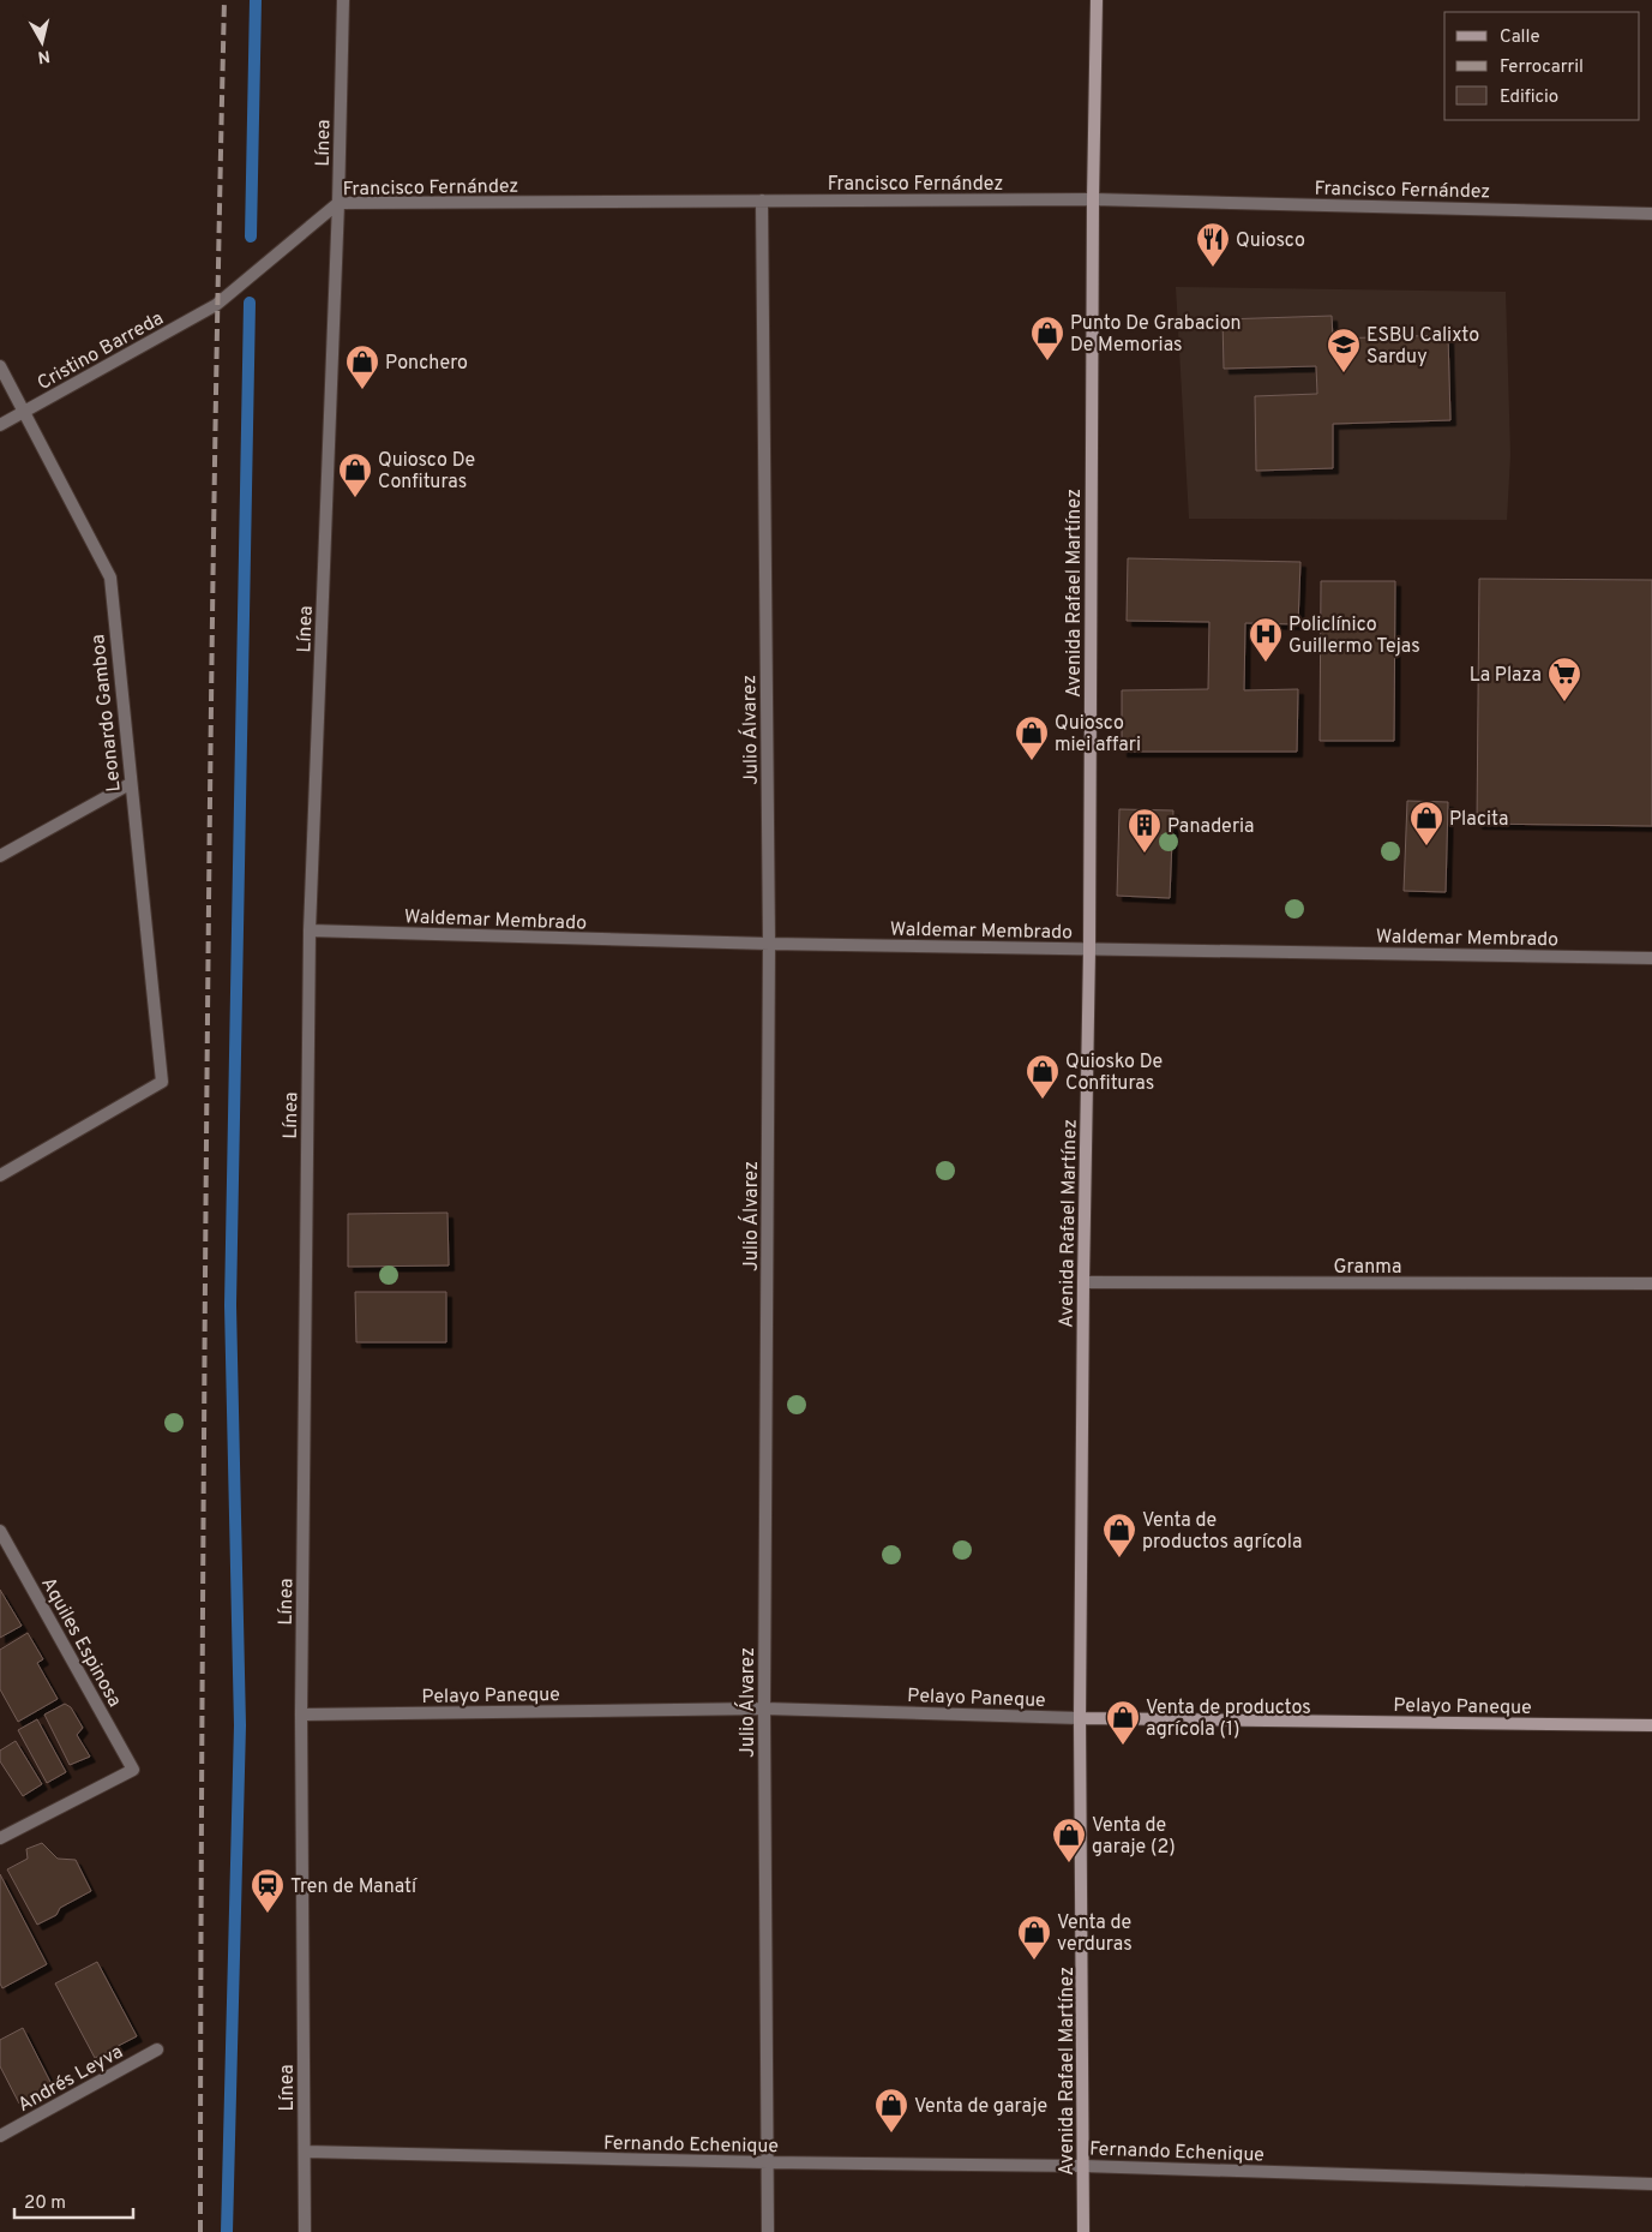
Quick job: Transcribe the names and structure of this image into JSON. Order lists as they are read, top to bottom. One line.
{"streets":{"main road":["Avenida Rafael Martínez","Pelayo Paneque"],"street":["Línea","Francisco Fernández","Cristino Barreda","Leonardo Gamboa","Julio Álvarez","Waldemar Membrado","Granma","Aquiles Espinosa","Andrés Leyva","Fernando Echenique"]},"crossings":[["Línea","Francisco Fernández"],["Línea","Waldemar Membrado"],["Línea","Pelayo Paneque"],["Línea","Fernando Echenique"],["Francisco Fernández","Cristino Barreda"],["Francisco Fernández","Avenida Rafael Martínez"],["Francisco Fernández","Julio Álvarez"],["Cristino Barreda","Leonardo Gamboa"],["Avenida Rafael Martínez","Waldemar Membrado"],["Avenida Rafael Martínez","Granma"],["Avenida Rafael Martínez","Pelayo Paneque"],["Avenida Rafael Martínez","Fernando Echenique"],["Julio Álvarez","Waldemar Membrado"],["Julio Álvarez","Pelayo Paneque"],["Julio Álvarez","Fernando Echenique"]],"places":{"restaurant":["Quiosco"],"shop":["Punto De Grabacion De Memorias","Ponchero","Quiosco De Confituras","Quiosco miei affari","Placita","Quiosko De Confituras","Venta de productos agrícola","Venta de productos agrícola (1)","Venta de garaje (2)","Venta de verduras","Venta de garaje"],"school or university":["ESBU Calixto Sarduy"],"hospital":["Policlínico Guillermo Tejas"],"supermarket":["La Plaza"],"building":["Panaderia"],"station":["Tren de Manatí"]},"legend":["Calle","Ferrocarril","Edificio"],"scale_bar":"20 m","north":"bottom"}
